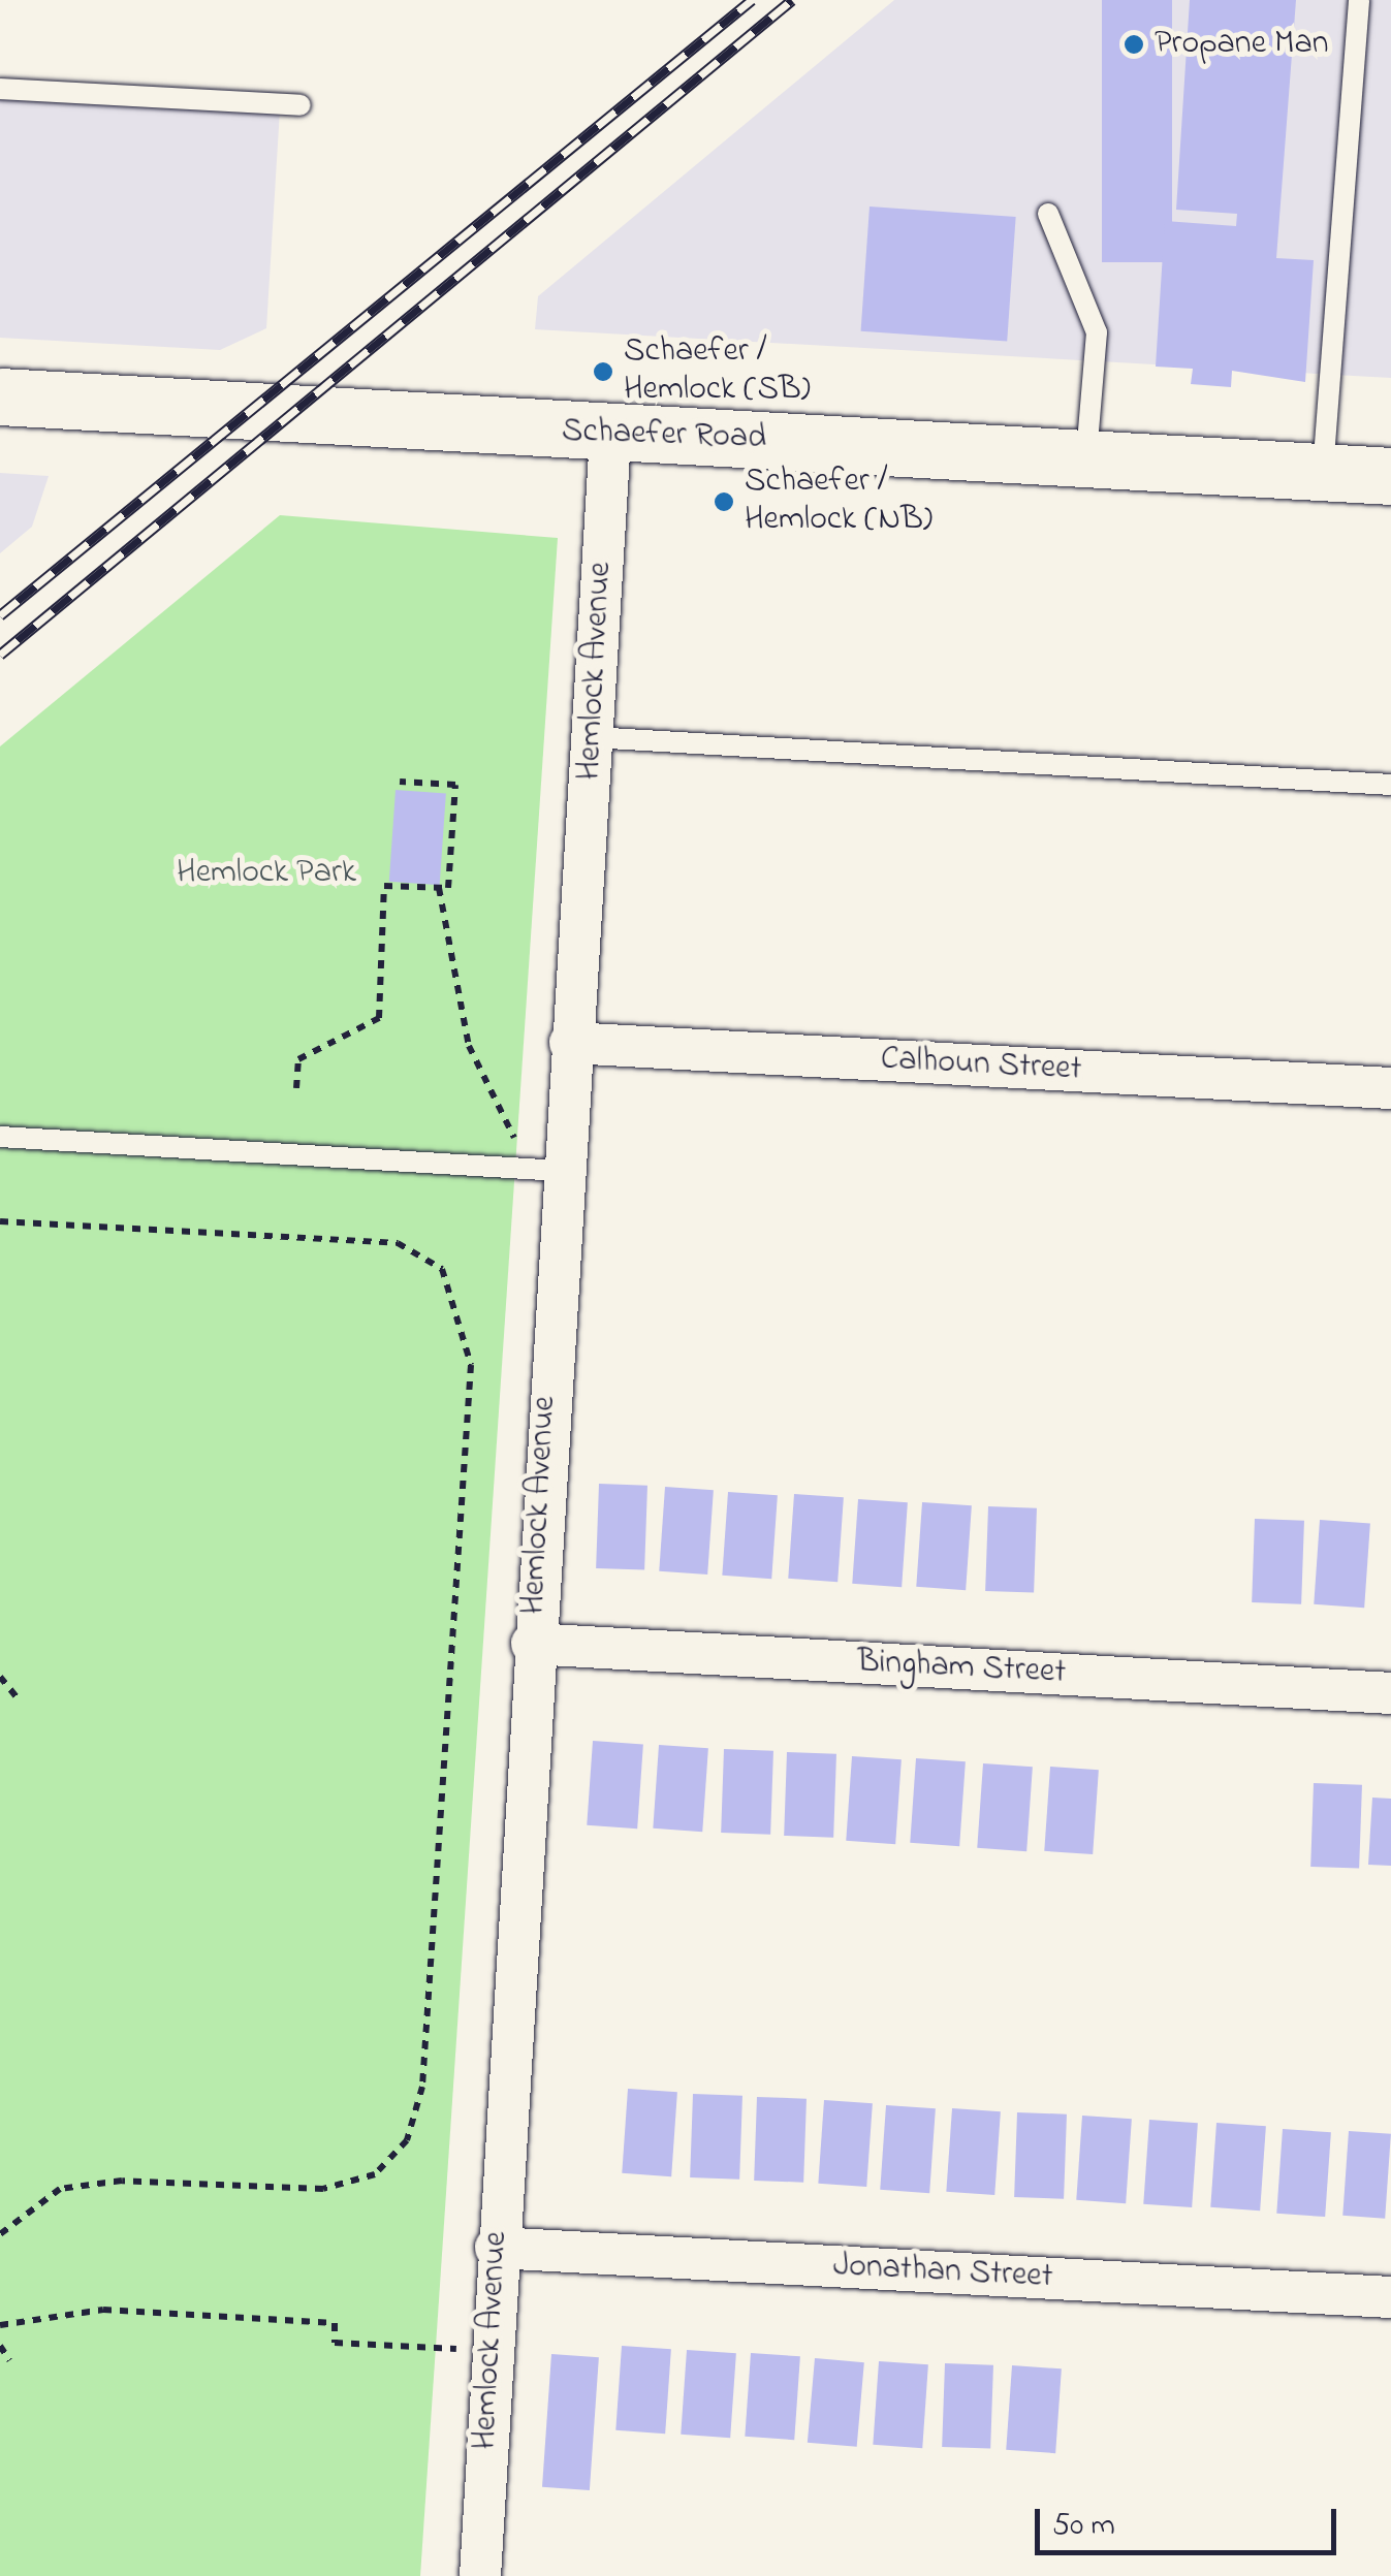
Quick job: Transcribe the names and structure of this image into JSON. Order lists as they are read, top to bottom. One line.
{"streets":{"main road":["Schaefer Road"],"street":["Hemlock Avenue","Calhoun Street","Bingham Street","Jonathan Street"]},"crossings":[["Schaefer Road","Hemlock Avenue"],["Hemlock Avenue","Calhoun Street"],["Hemlock Avenue","Bingham Street"],["Hemlock Avenue","Jonathan Street"]],"parks":["Hemlock Park"],"places":["Propane Man","Schaefer / Hemlock (SB)","Schaefer / Hemlock (NB)"],"scale_bar":"50 m"}
